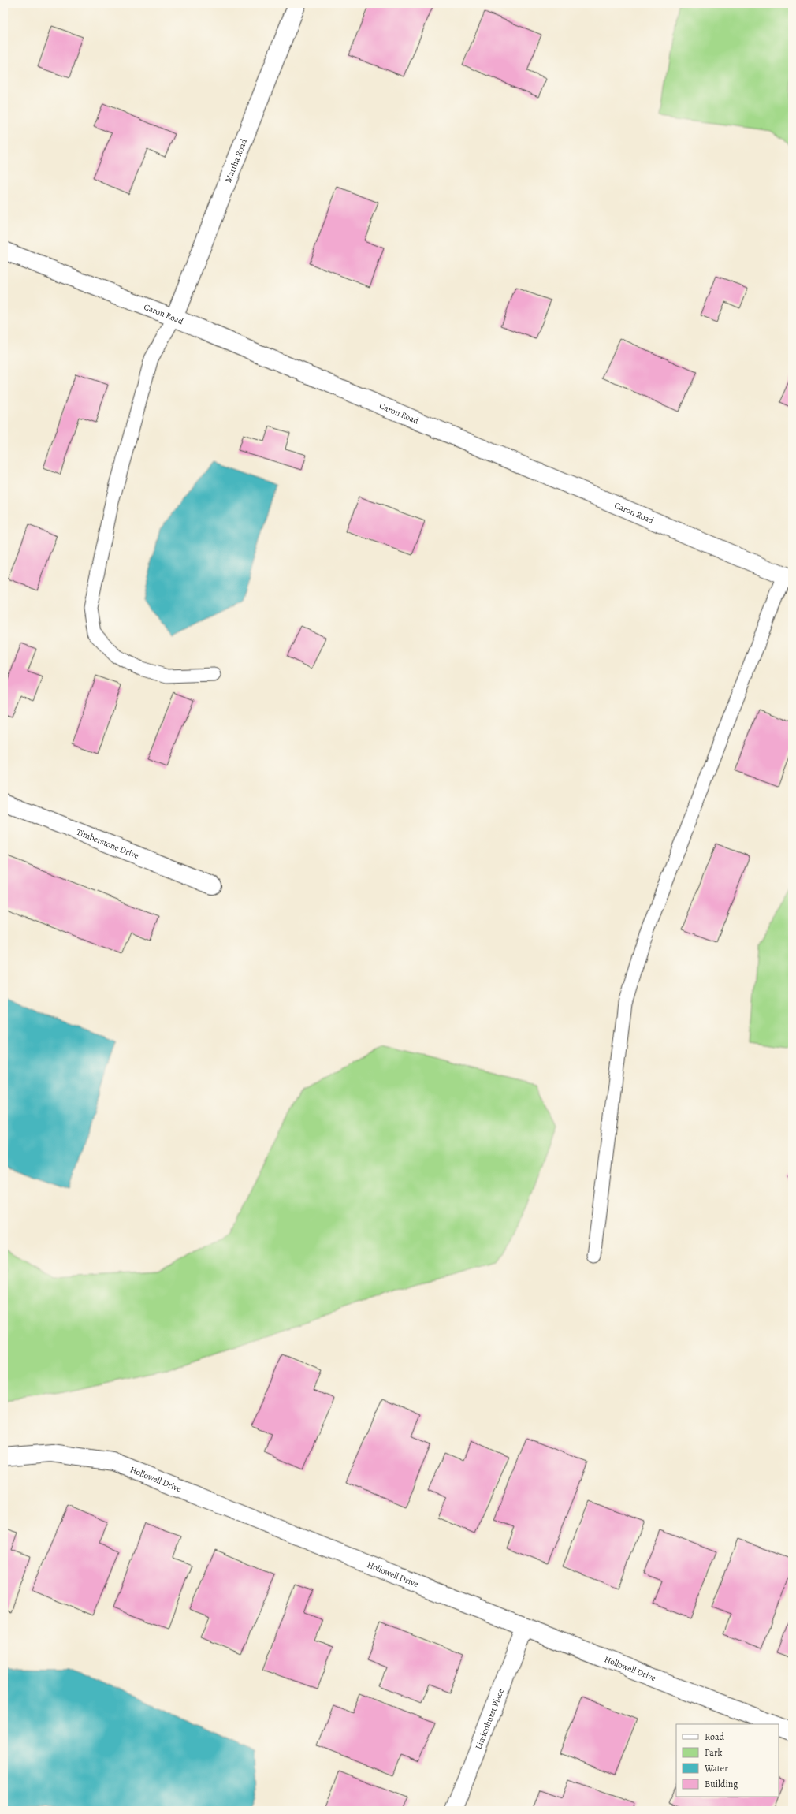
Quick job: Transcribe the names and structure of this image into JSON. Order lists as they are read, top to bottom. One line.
{"streets":{"street":["Martha Road","Caron Road","Timberstone Drive","Hollowell Drive","Lindenhurst Place"]},"crossings":[["Martha Road","Caron Road"],["Hollowell Drive","Lindenhurst Place"]],"legend":["Road","Park","Water","Building"]}
